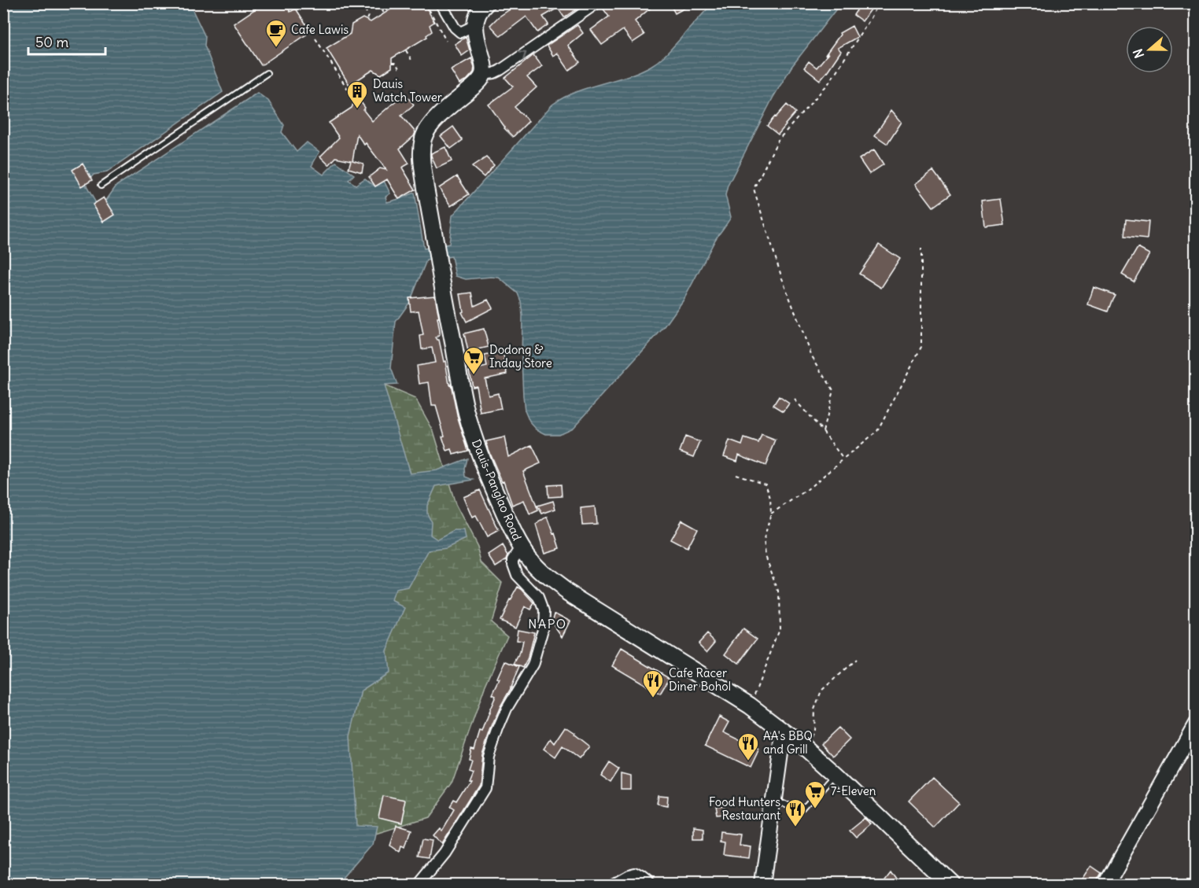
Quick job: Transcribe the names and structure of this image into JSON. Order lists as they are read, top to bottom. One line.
{"streets":{"main road":["Dauis-Panglao Road"]},"districts":["NAPO"],"places":{"cafe":["Cafe Lawis"],"building":["Dauis Watch Tower"],"supermarket":["Dodong & Inday Store","7-Eleven"],"restaurant":["Cafe Racer Diner Bohol","AA's BBQ and Grill","Food Hunters Restaurant"]},"scale_bar":"50 m","north":"left"}
